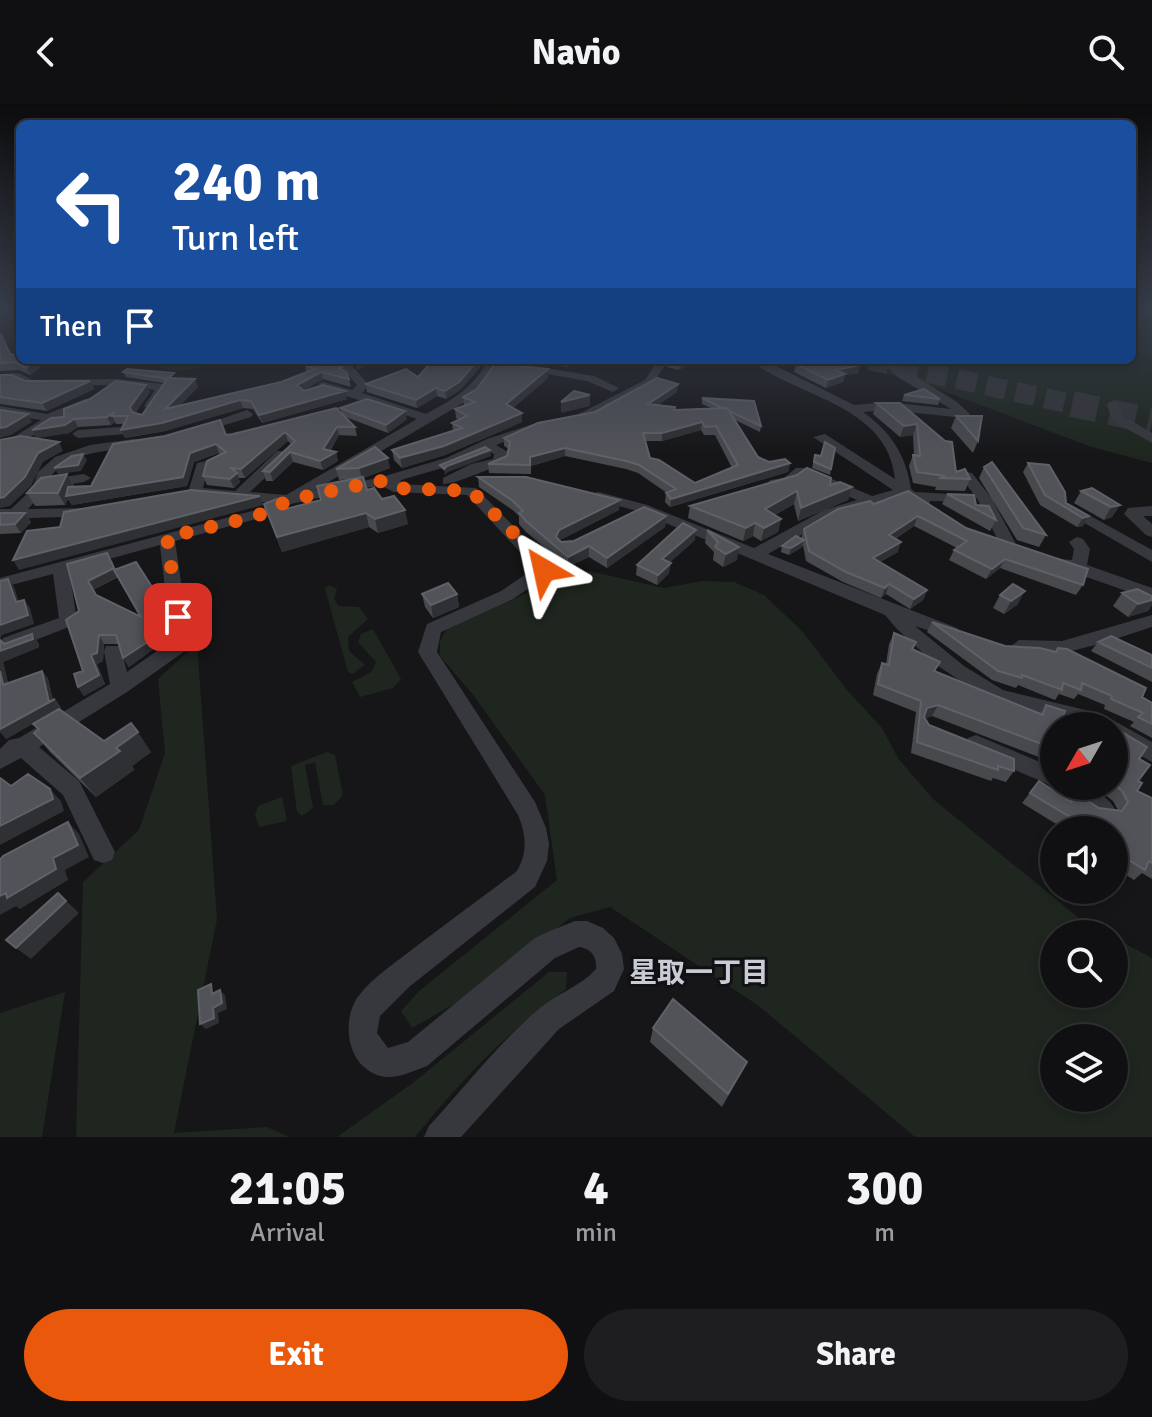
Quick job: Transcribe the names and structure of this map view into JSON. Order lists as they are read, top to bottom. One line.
{"districts":["星取一丁目"],"north":"bottom left","page":{"header":"Navio","turn":["240 m","Turn left"],"then":"Then","eta":["21:05","Arrival","4","min","300","m"],"buttons":["Exit","Share"]}}
